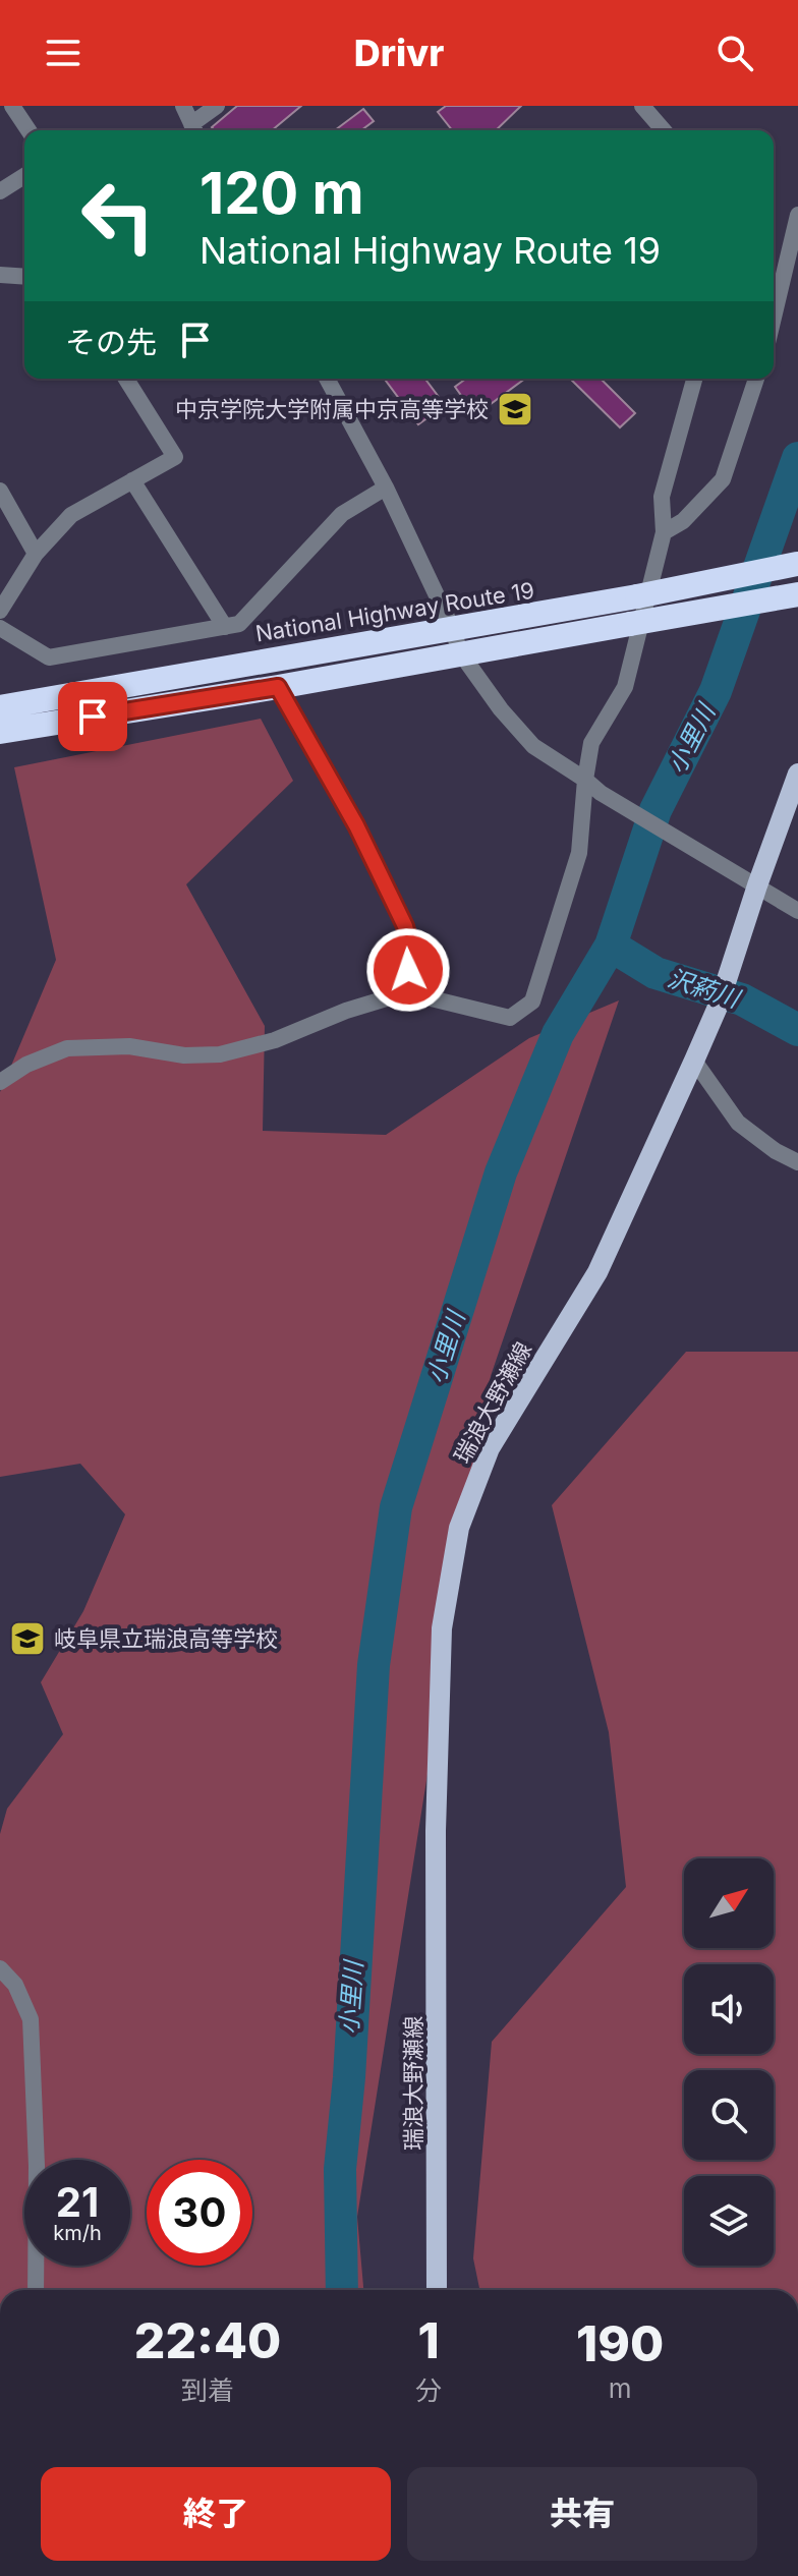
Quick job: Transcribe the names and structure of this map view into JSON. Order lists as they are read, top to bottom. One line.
{"streets":{"highway":["National Highway Route 19"],"main road":["瑞浪大野瀬線"]},"water":["小里川","沢葯川"],"places":{"school or university":["中京学院大学附属中京高等学校","岐阜県立瑞浪高等学校"]},"north":"top right","page":{"header":"Drivr","turn":["120 m","National Highway Route 19"],"then":"その先","speed":"21 km/h","limit":"30","eta":["22:40","到着","1","分","190","m"],"buttons":["終了","共有"]}}
